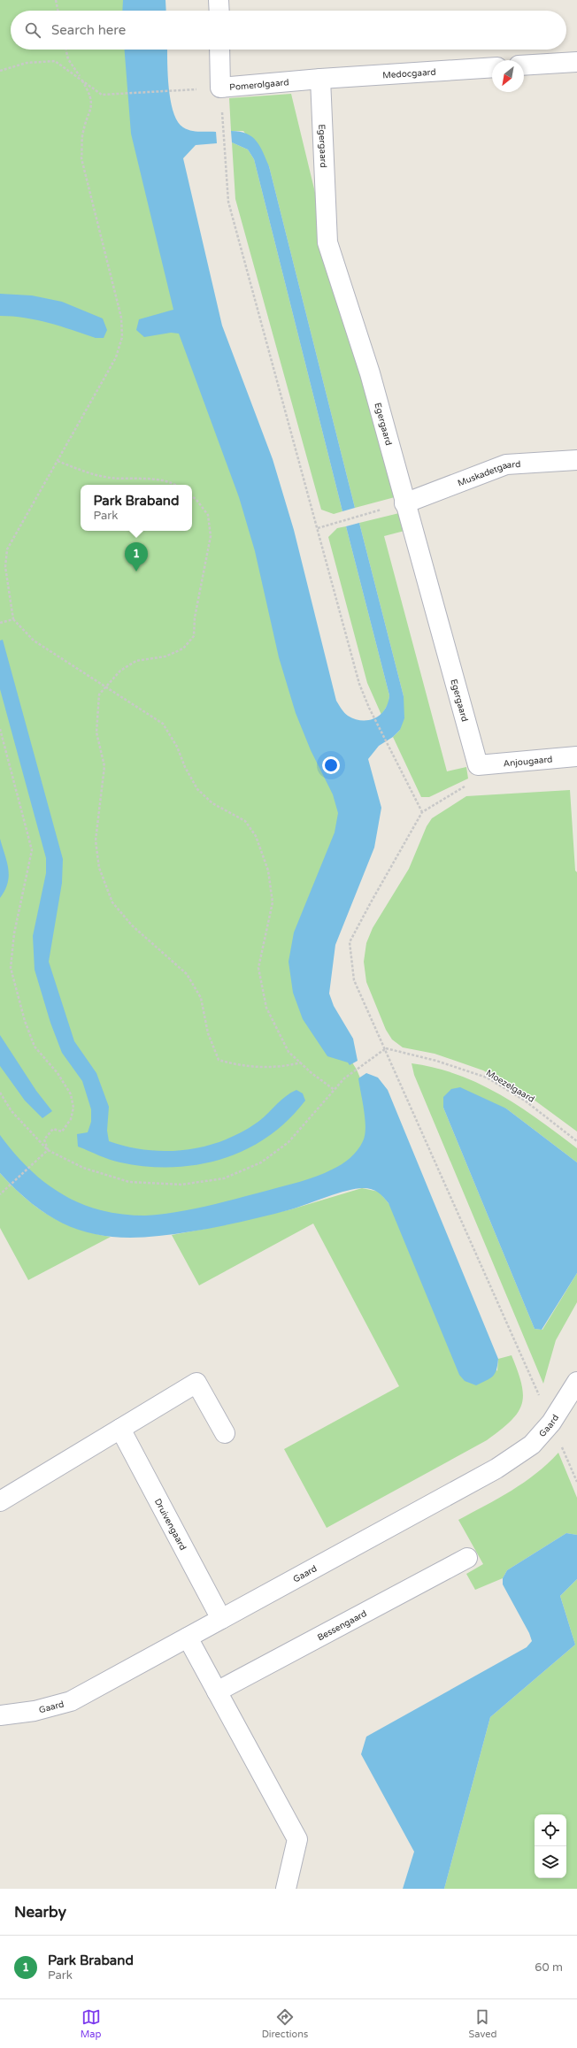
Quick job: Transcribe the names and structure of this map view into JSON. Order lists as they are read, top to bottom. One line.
{"streets":{"street":["Medocgaard","Pomerolgaard","Egergaard","Muskadetgaard","Anjougaard","Gaard","Druivengaard","Bessengaard"],"path":["Moezelgaard"]},"crossings":[["Medocgaard","Pomerolgaard"],["Medocgaard","Egergaard"],["Pomerolgaard","Egergaard"],["Egergaard","Muskadetgaard"],["Egergaard","Anjougaard"],["Gaard","Druivengaard"]],"north":"bottom left","page":{"search":"Search here","popup":["Park Braband","Park"],"pins":"1","heading":"Nearby","list":[{"mark":"1","name":"Park Braband","note":"Park","value":"60 m"}],"nav":["Map","Directions","Saved"]}}
